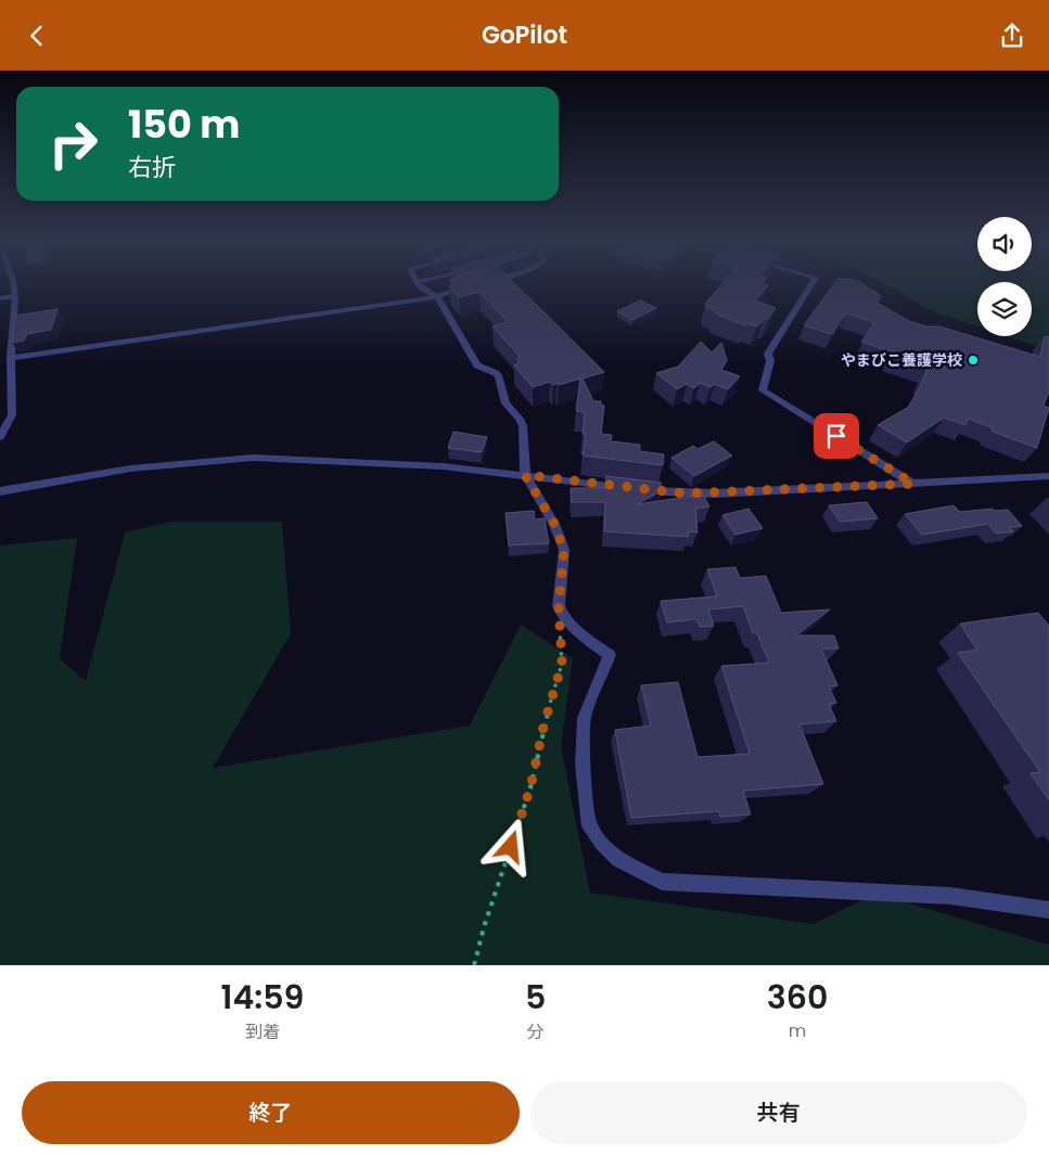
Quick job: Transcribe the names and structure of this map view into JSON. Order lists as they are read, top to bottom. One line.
{"places":["やまびこ養護学校"],"page":{"header":"GoPilot","turn":["150 m","右折"],"eta":["14:59","到着","5","分","360","m"],"buttons":["終了","共有"]}}
